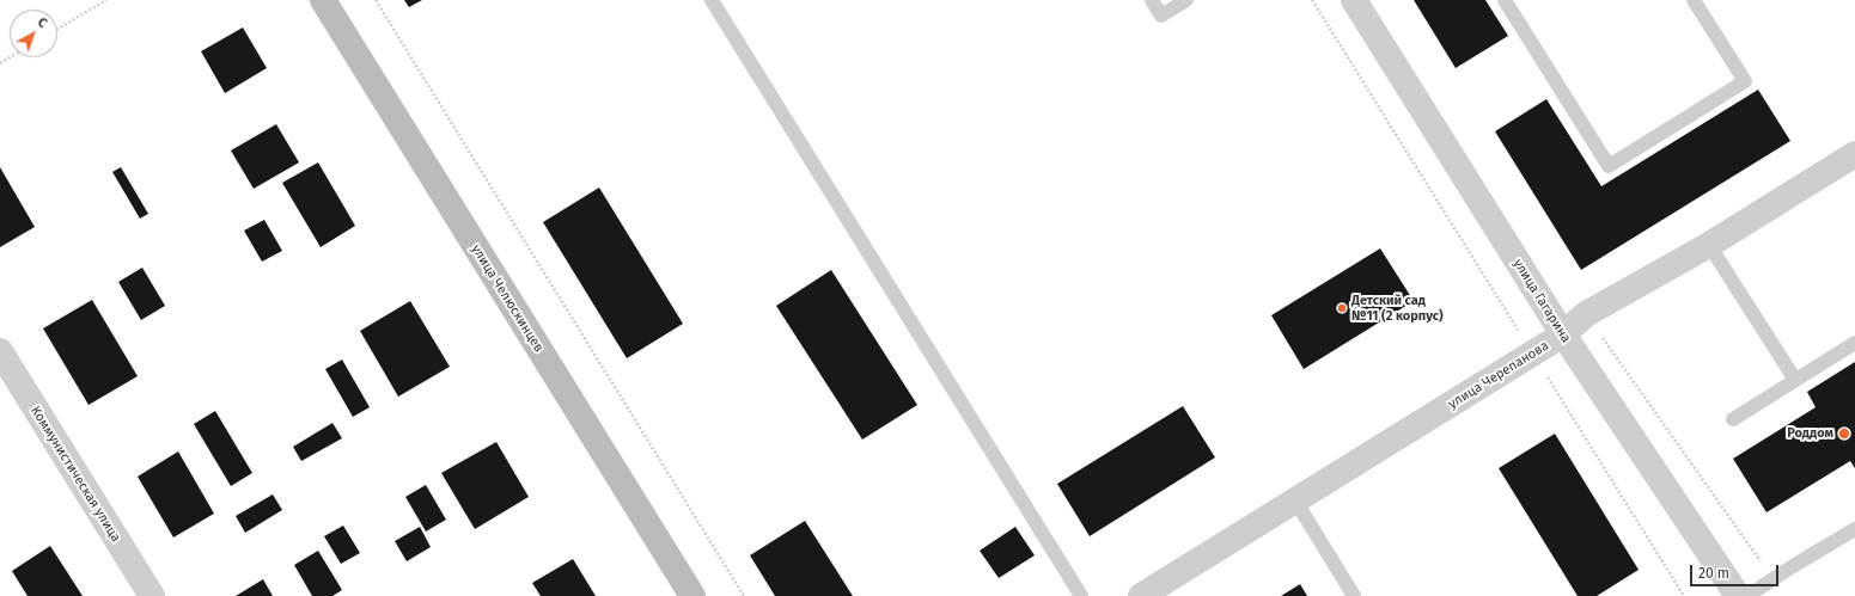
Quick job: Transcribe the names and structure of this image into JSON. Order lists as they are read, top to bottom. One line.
{"streets":{"street":["улица Челюскинцев","улица Гагарина","улица Черепанова","Коммунистическая улица"]},"crossings":[["улица Гагарина","улица Черепанова"]],"places":["Детский сад №11 (2 корпус)","Роддом"],"scale_bar":"20 m","north":"top right"}
